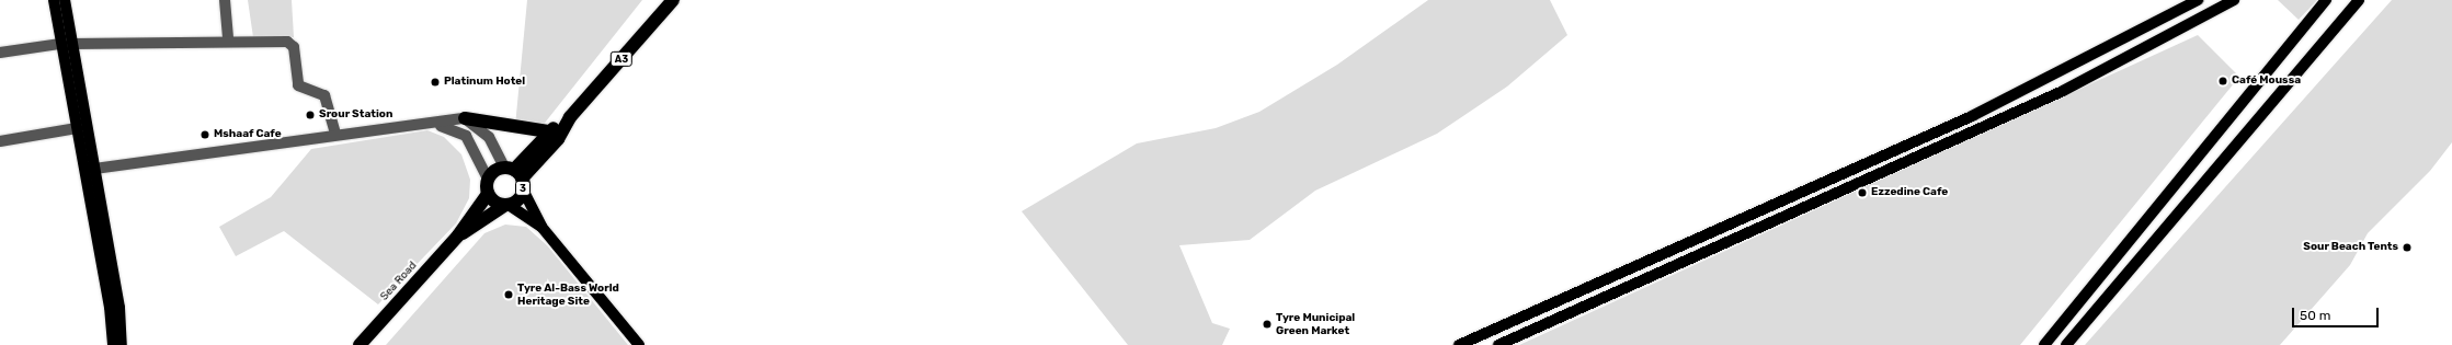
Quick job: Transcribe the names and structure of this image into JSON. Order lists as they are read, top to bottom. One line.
{"streets":{"highway":["A3","3","Sea Road"]},"crossings":[["A3","3"],["3","Sea Road"]],"places":["Café Moussa","Platinum Hotel","Srour Station","Mshaaf Cafe","Ezzedine Cafe","Sour Beach Tents","Tyre Al-Bass World Heritage Site","Tyre Municipal Green Market"],"scale_bar":"50 m"}
